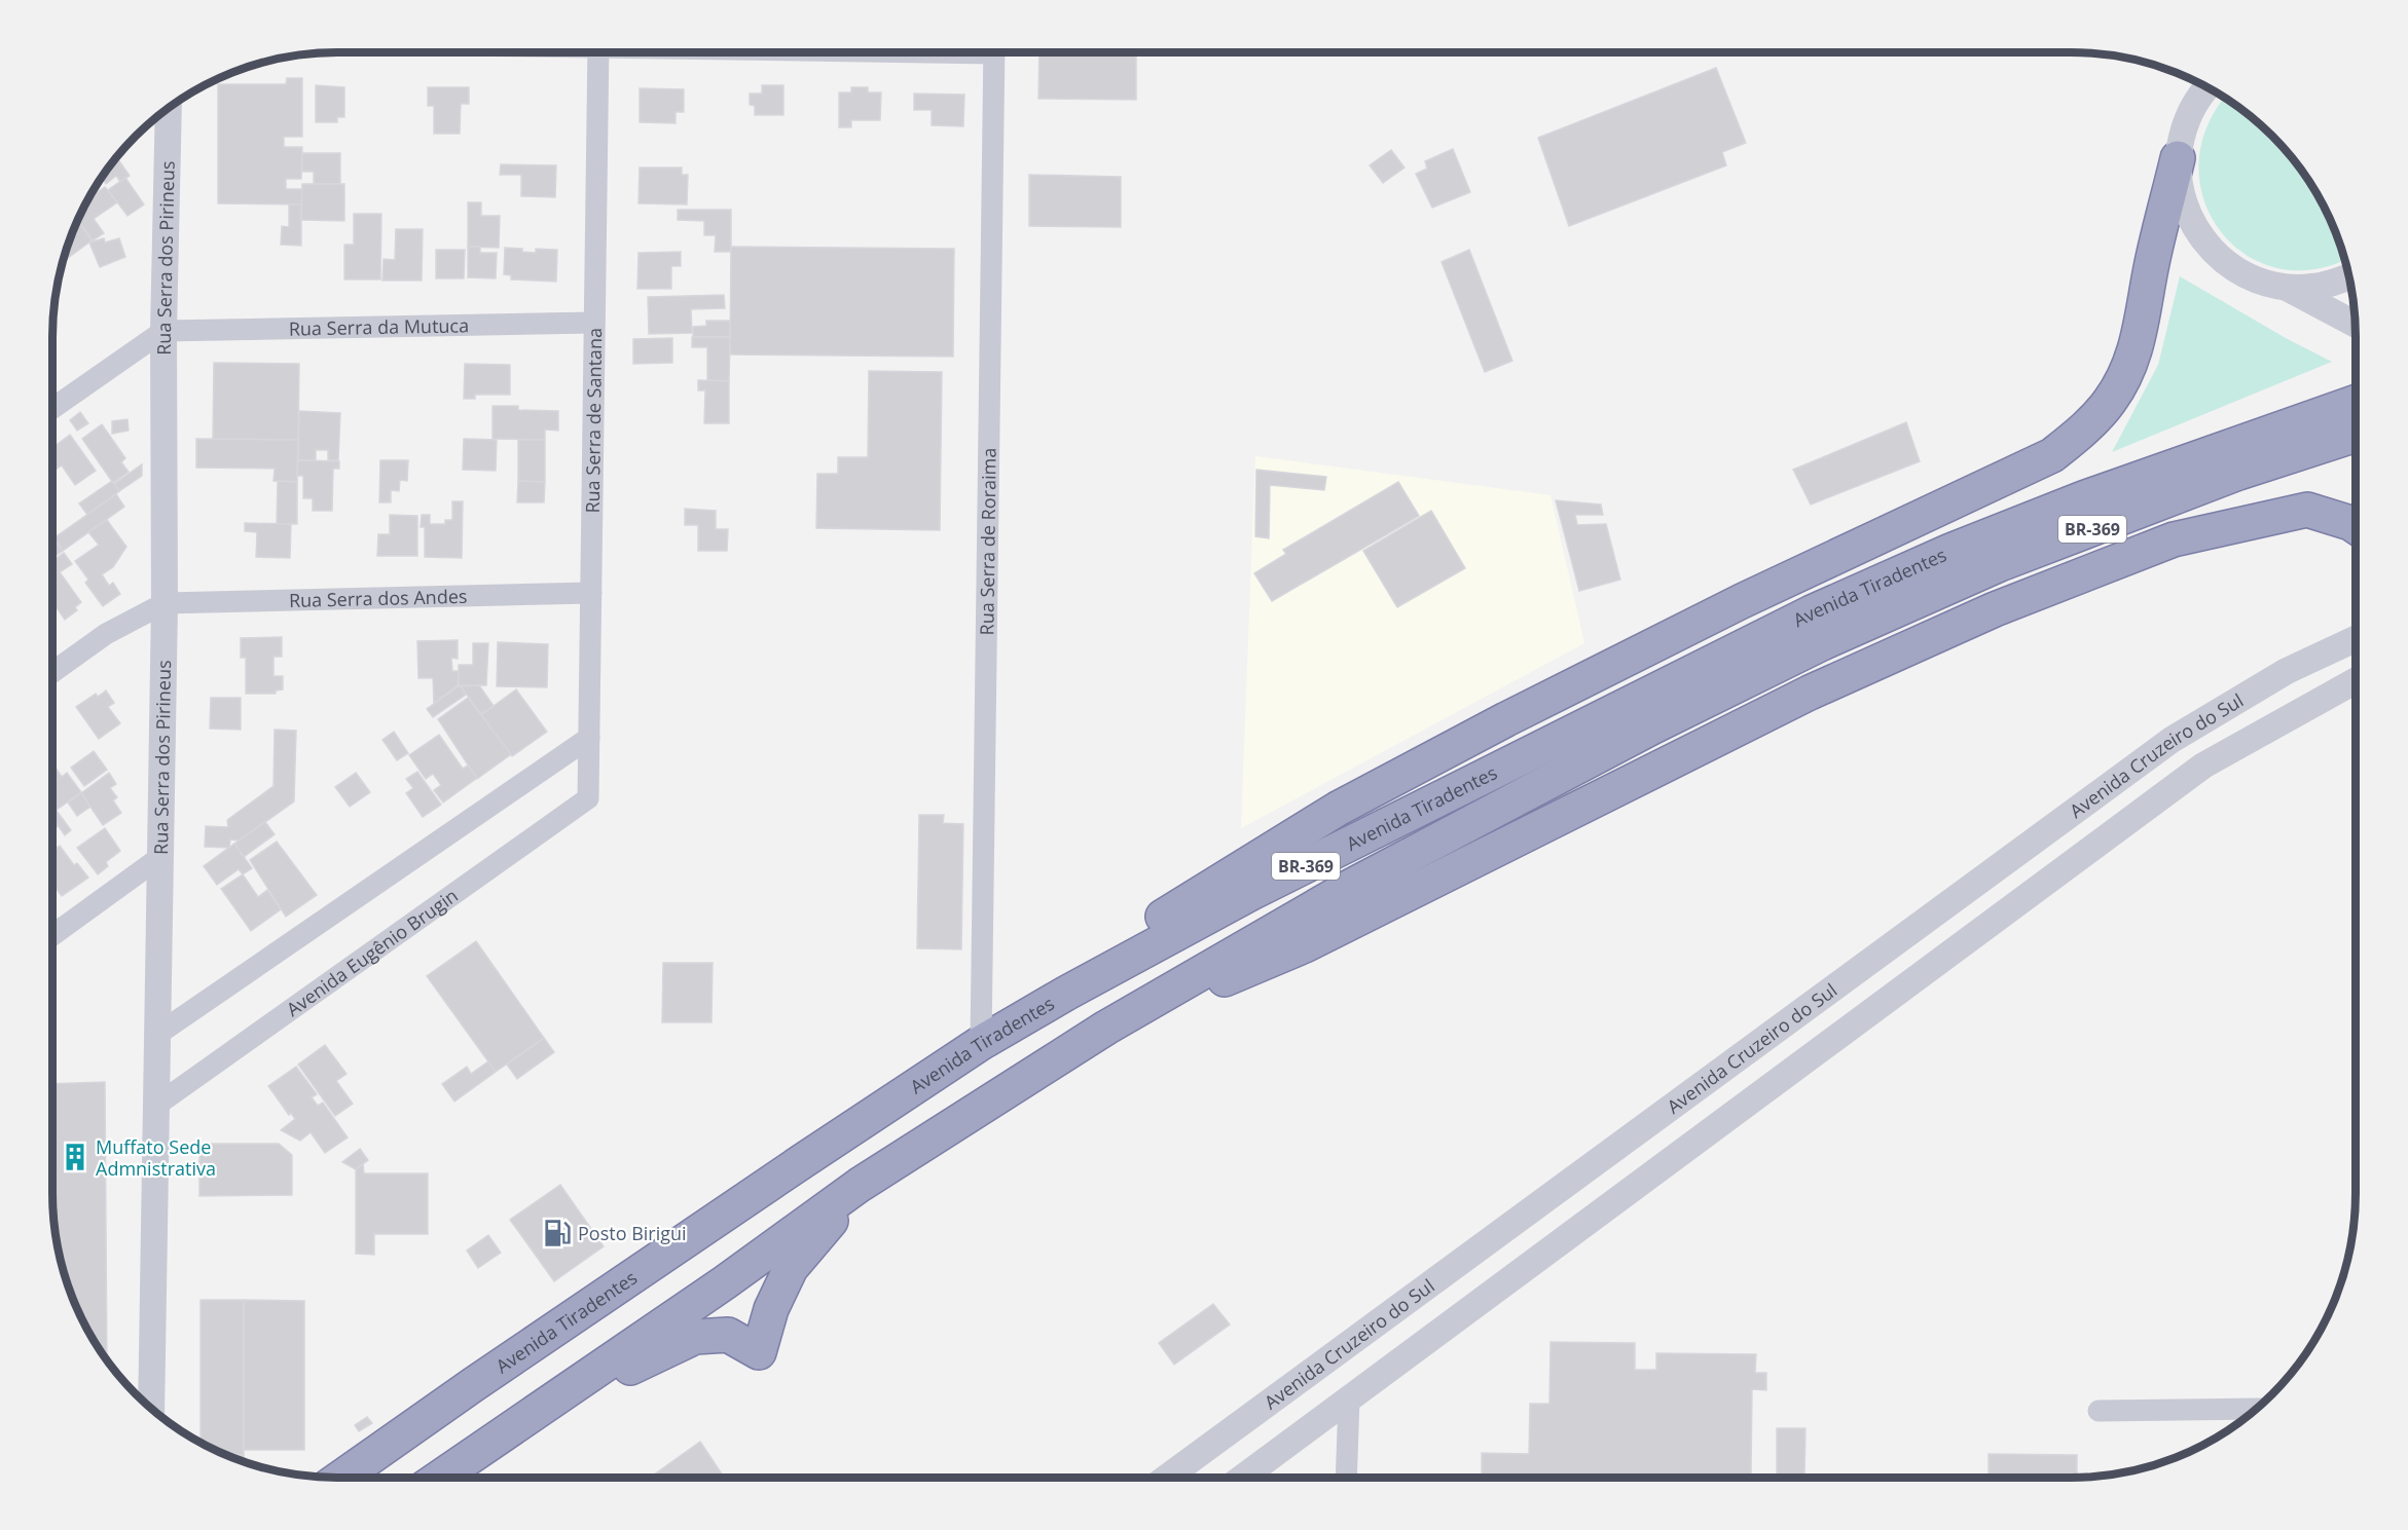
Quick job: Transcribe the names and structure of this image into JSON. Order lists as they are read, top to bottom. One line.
{"streets":{"highway":["BR-369","Avenida Tiradentes"],"street":["Rua Serra dos Pirineus","Rua Serra da Mutuca","Rua Serra de Santana","Rua Serra de Roraima","Rua Serra dos Andes","Avenida Cruzeiro do Sul","Avenida Eugênio Brugin"]},"crossings":[["Rua Serra dos Pirineus","Rua Serra da Mutuca"],["Rua Serra dos Pirineus","Rua Serra dos Andes"],["Rua Serra dos Pirineus","Avenida Eugênio Brugin"],["Rua Serra da Mutuca","Rua Serra de Santana"],["Rua Serra de Santana","Rua Serra dos Andes"],["Rua Serra de Santana","Avenida Eugênio Brugin"],["Rua Serra de Roraima","Avenida Tiradentes"]],"places":{"building":["Muffato Sede Admnistrativa"],"fuel station":["Posto Birigui"]}}
